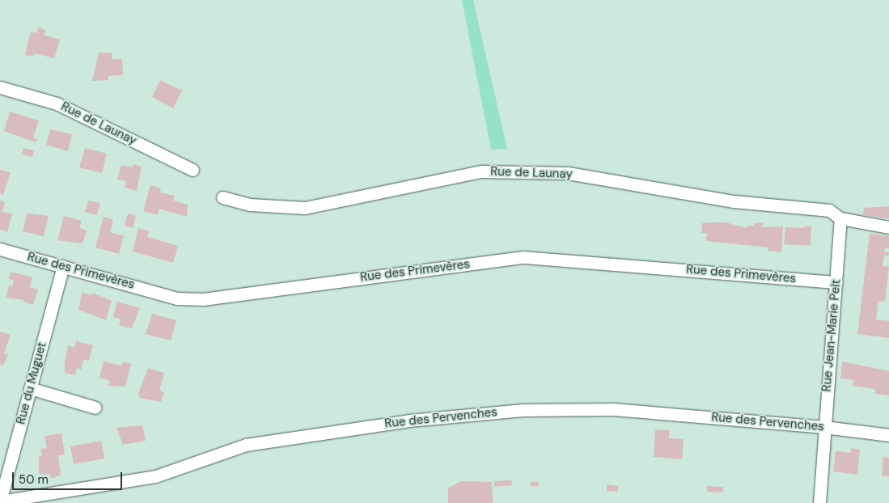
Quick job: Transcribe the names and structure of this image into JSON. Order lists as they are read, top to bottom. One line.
{"streets":{"street":["Rue de Launay","Rue des Primevères","Rue Jean-Marie Pelt","Rue du Muguet","Rue des Pervenches"]},"crossings":[["Rue de Launay","Rue Jean-Marie Pelt"],["Rue des Primevères","Rue Jean-Marie Pelt"],["Rue des Primevères","Rue du Muguet"],["Rue Jean-Marie Pelt","Rue des Pervenches"],["Rue du Muguet","Rue des Pervenches"]],"scale_bar":"50 m"}
